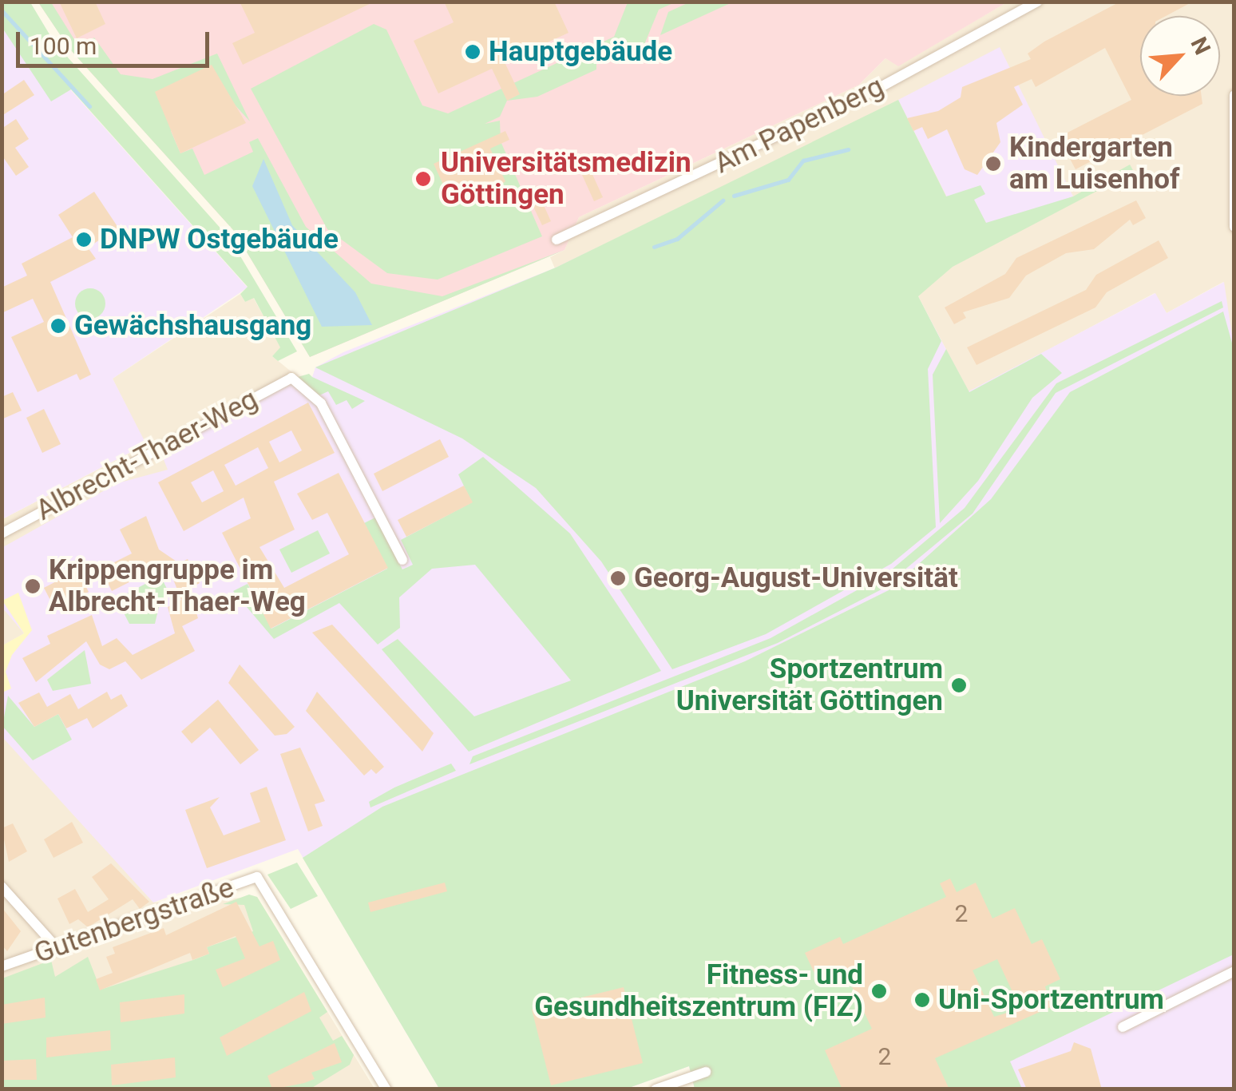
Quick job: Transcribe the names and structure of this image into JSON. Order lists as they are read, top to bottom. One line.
{"streets":{"street":["Am Papenberg","Albrecht-Thaer-Weg","Gutenbergstraße"]},"places":["Hauptgebäude","Kindergarten am Luisenhof","Universitätsmedizin Göttingen","DNPW Ostgebäude","Gewächshausgang","Georg-August-Universität","Krippengruppe im Albrecht-Thaer-Weg","Sportzentrum Universität Göttingen","Fitness- und Gesundheitszentrum (FIZ)","Uni-Sportzentrum"],"house_numbers":["2","2"],"scale_bar":"100 m","north":"top right"}
